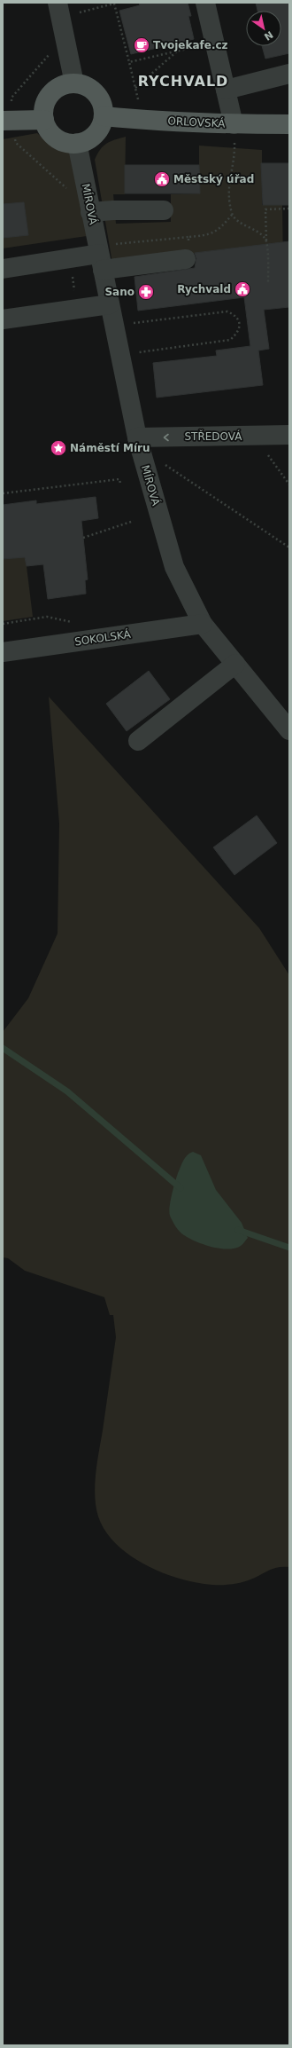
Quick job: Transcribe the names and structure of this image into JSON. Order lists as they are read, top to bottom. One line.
{"streets":{"main road":["ORLOVSKÁ"],"street":["MÍROVÁ","STŘEDOVÁ","SOKOLSKÁ"]},"crossings":[["ORLOVSKÁ","MÍROVÁ"],["MÍROVÁ","STŘEDOVÁ"],["MÍROVÁ","SOKOLSKÁ"]],"one_way":["STŘEDOVÁ"],"districts":["RYCHVALD"],"places":{"cafe":["Tvojekafe.cz"],"public building":["Městský úřad","Rychvald"],"pharmacy":["Sano"],"place":["Náměstí Míru"]},"north":"bottom right"}
